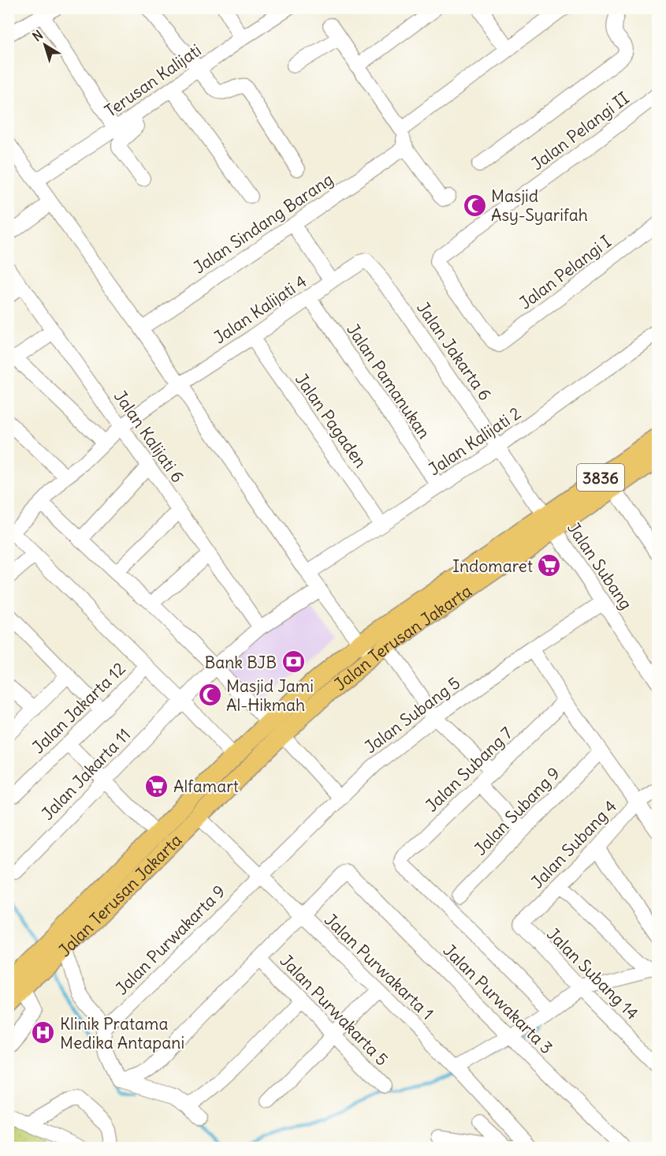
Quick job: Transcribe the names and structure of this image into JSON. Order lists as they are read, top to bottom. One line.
{"streets":{"main road":["3836","Jalan Terusan Jakarta"],"street":["Terusan Kalijati","Jalan Pelangi II","Jalan Sindang Barang","Jalan Pelangi I","Jalan Kalijati 4","Jalan Jakarta 6","Jalan Pamanukan","Jalan Pagaden","Jalan Kalijati 6","Jalan Kalijati 2","Jalan Subang","Jalan Jakarta 12","Jalan Subang 5","Jalan Subang 7","Jalan Jakarta 11","Jalan Subang 9","Jalan Subang 4","Jalan Purwakarta 9","Jalan Purwakarta 1","Jalan Subang 14","Jalan Purwakarta 3","Jalan Purwakarta 5"]},"crossings":[["Jalan Pelangi II","Jalan Pelangi I"],["Jalan Kalijati 4","Jalan Jakarta 6"],["Jalan Kalijati 4","Jalan Pamanukan"],["Jalan Kalijati 4","Jalan Pagaden"],["Jalan Kalijati 4","Jalan Kalijati 6"],["Jalan Jakarta 6","Jalan Kalijati 2"],["Jalan Jakarta 6","Jalan Subang"],["Jalan Jakarta 6","Jalan Terusan Jakarta"],["Jalan Pamanukan","Jalan Kalijati 2"],["Jalan Pagaden","Jalan Kalijati 2"],["Jalan Kalijati 6","Jalan Jakarta 11"],["Jalan Subang","Jalan Terusan Jakarta"],["Jalan Subang","Jalan Subang 5"],["Jalan Terusan Jakarta","Jalan Purwakarta 1"],["Jalan Subang 5","Jalan Purwakarta 9"],["Jalan Subang 5","Jalan Purwakarta 1"],["Jalan Subang 4","Jalan Subang 14"],["Jalan Purwakarta 9","Jalan Purwakarta 1"],["Jalan Purwakarta 1","Jalan Purwakarta 3"]],"places":{"mosque":["Masjid Asy-Syarifah","Masjid Jami Al-Hikmah"],"supermarket":["Indomaret","Alfamart"],"bank":["Bank BJB"],"hospital":["Klinik Pratama Medika Antapani"]},"north":"top left"}
